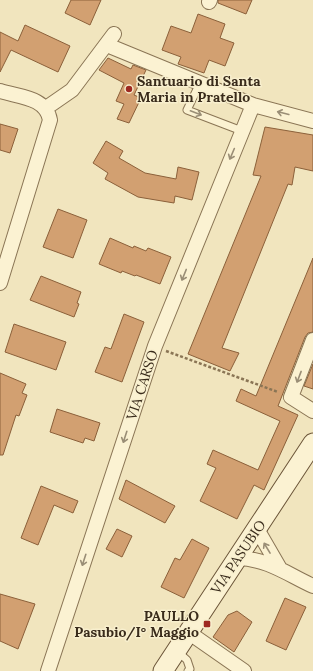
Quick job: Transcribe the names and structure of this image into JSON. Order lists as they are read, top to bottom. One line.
{"streets":{"street":["VIA CARSO","VIA PASUBIO"]},"one_way":["VIA CARSO"],"places":{"other":["Santuario di Santa Maria in Pratello"],"transit":["PAULLO Pasubio/I° Maggio"]}}
